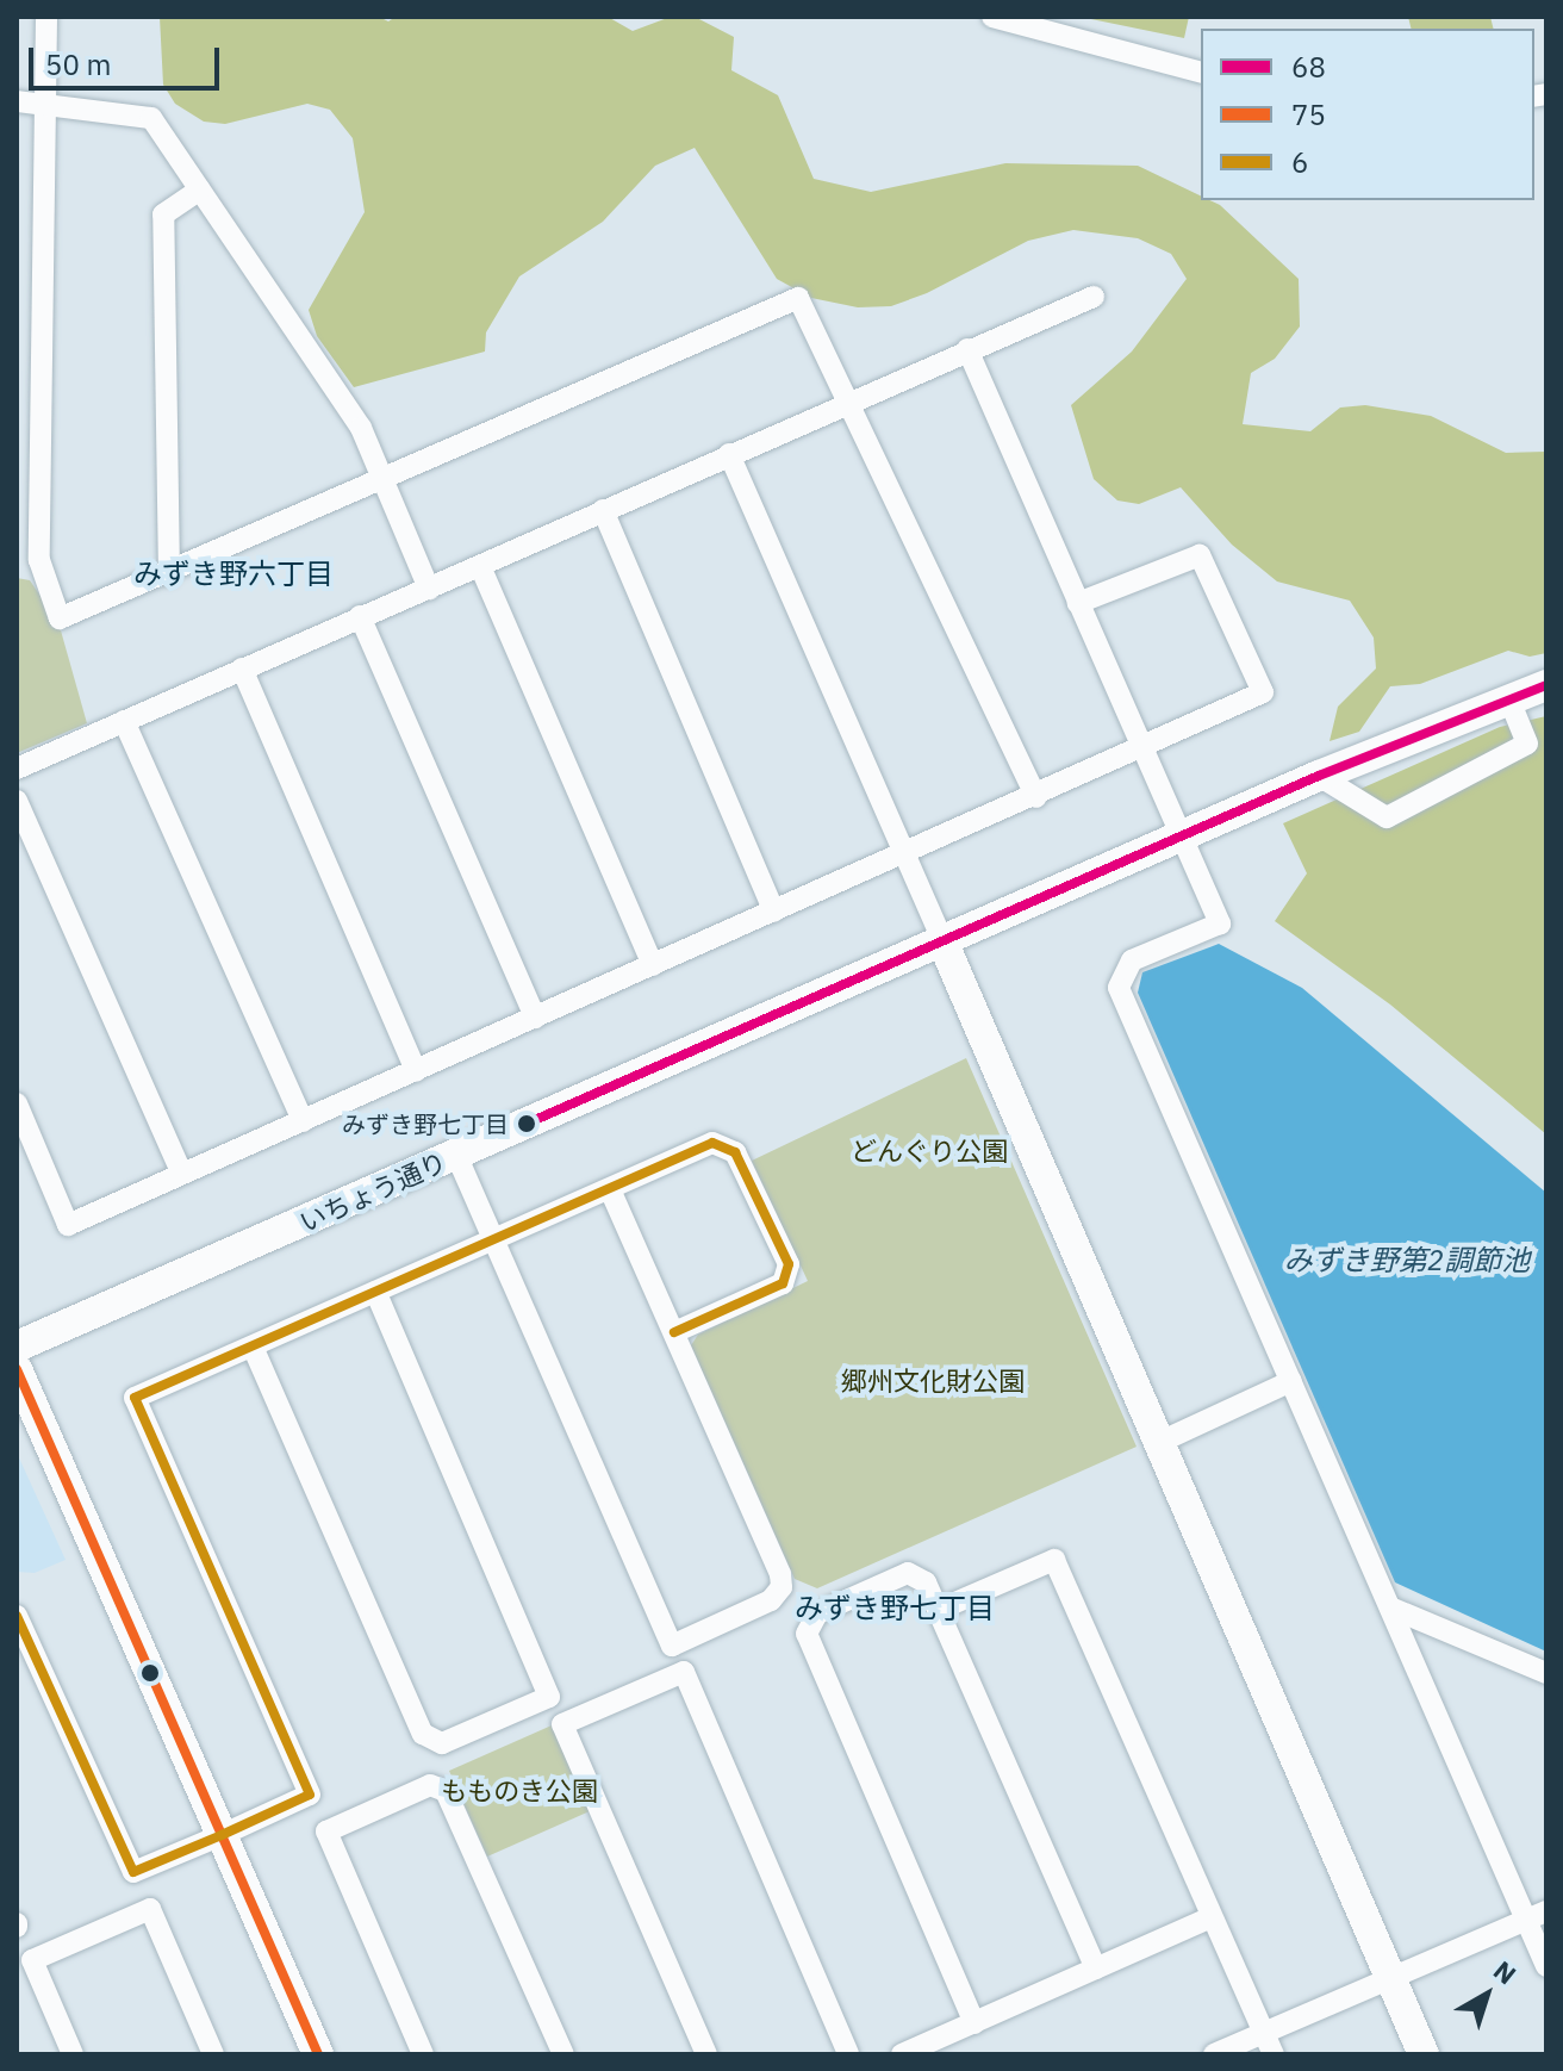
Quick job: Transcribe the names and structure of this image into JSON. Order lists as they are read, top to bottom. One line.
{"streets":{"main road":["いちょう通り"]},"districts":["みずき野六丁目","みずき野七丁目"],"water":["みずき野第2調節池"],"parks":["どんぐり公園","郷州文化財公園","もものき公園"],"places":["みずき野七丁目"],"lines":["transit line 68","transit line 6","transit line 75"],"legend":["68","75","6"],"scale_bar":"50 m","north":"top right"}
